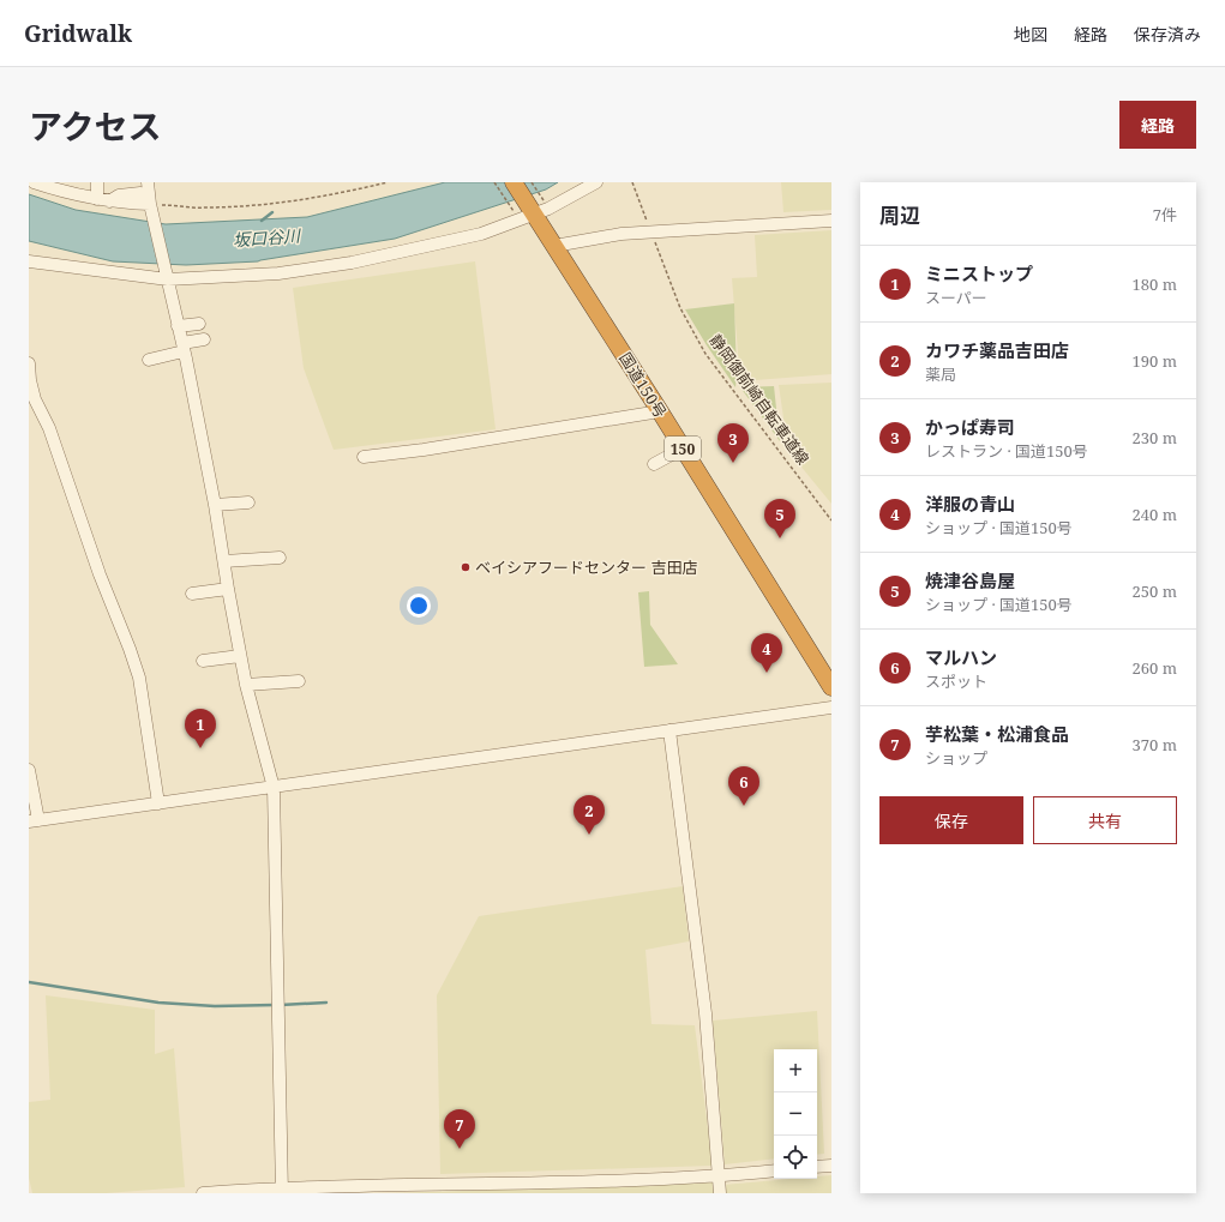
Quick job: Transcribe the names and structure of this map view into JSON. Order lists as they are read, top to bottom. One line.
{"streets":{"highway":["国道150号","150"],"path":["静岡御前崎自転車道線"]},"water":["坂口谷川"],"places":["ベイシアフードセンター 吉田店"],"page":{"header":"Gridwalk","nav":["地図","経路","保存済み"],"title":"アクセス","buttons":["経路",["保存","共有"]],"heading":["周辺","7件"],"list":[{"mark":"1","name":"ミニストップ","note":"スーパー","value":"180 m"},{"mark":"2","name":"カワチ薬品吉田店","note":"薬局","value":"190 m"},{"mark":"3","name":"かっぱ寿司","note":"レストラン · 国道150号","value":"230 m"},{"mark":"4","name":"洋服の青山","note":"ショップ · 国道150号","value":"240 m"},{"mark":"5","name":"焼津谷島屋","note":"ショップ · 国道150号","value":"250 m"},{"mark":"6","name":"マルハン","note":"スポット","value":"260 m"},{"mark":"7","name":"芋松葉・松浦食品","note":"ショップ","value":"370 m"}],"pins":["3","5","4","1","6","2","7"],"map_buttons":["+","−"]}}
